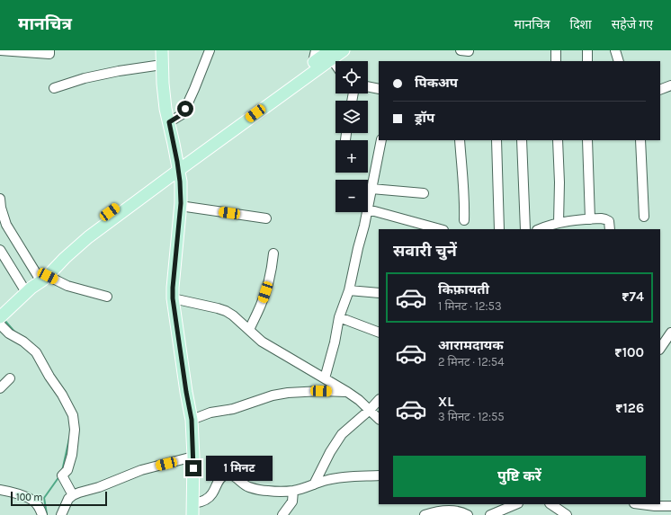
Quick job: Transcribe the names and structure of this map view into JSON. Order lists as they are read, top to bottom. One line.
{"scale_bar":"100 m","page":{"header":"मानचित्र","nav":["मानचित्र","दिशा","सहेजे गए"],"map_buttons":["+","−"],"banner":["पिकअप","ड्रॉप"],"heading":"सवारी चुनें","list":[{"name":"किफ़ायती","note":"1 मिनट · 12:53","value":"₹74"},{"name":"आरामदायक","note":"2 मिनट · 12:54","value":"₹100"},{"name":"XL","note":"3 मिनट · 12:55","value":"₹126"}],"buttons":"पुष्टि करें","bubble":"1 मिनट","scale":"100 m"}}
